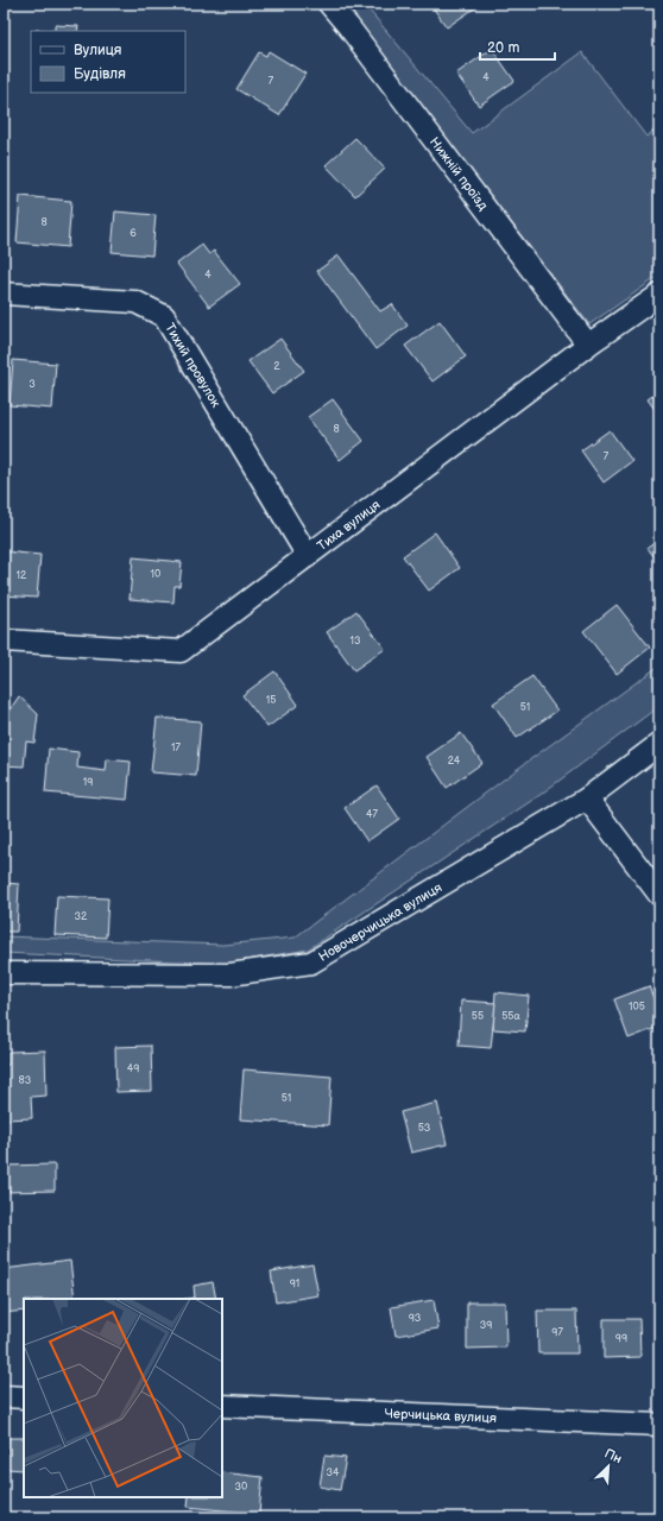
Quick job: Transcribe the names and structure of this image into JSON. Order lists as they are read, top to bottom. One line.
{"streets":{"street":["Нижній проїзд","Тихий провулок","Тиха вулиця","Новочерчицька вулиця","Черчицька вулиця"]},"crossings":[["Нижній проїзд","Тиха вулиця"],["Тихий провулок","Тиха вулиця"]],"house_numbers":["4","7","8","6","4","2","3","8","7","10","12","13","15","51","17","24","19","47","32","105","55","55а","49","83","51","53","91","93","39","97","99","34","30"],"legend":["Вулиця","Будівля"],"scale_bar":"20 m","north":"top right"}
